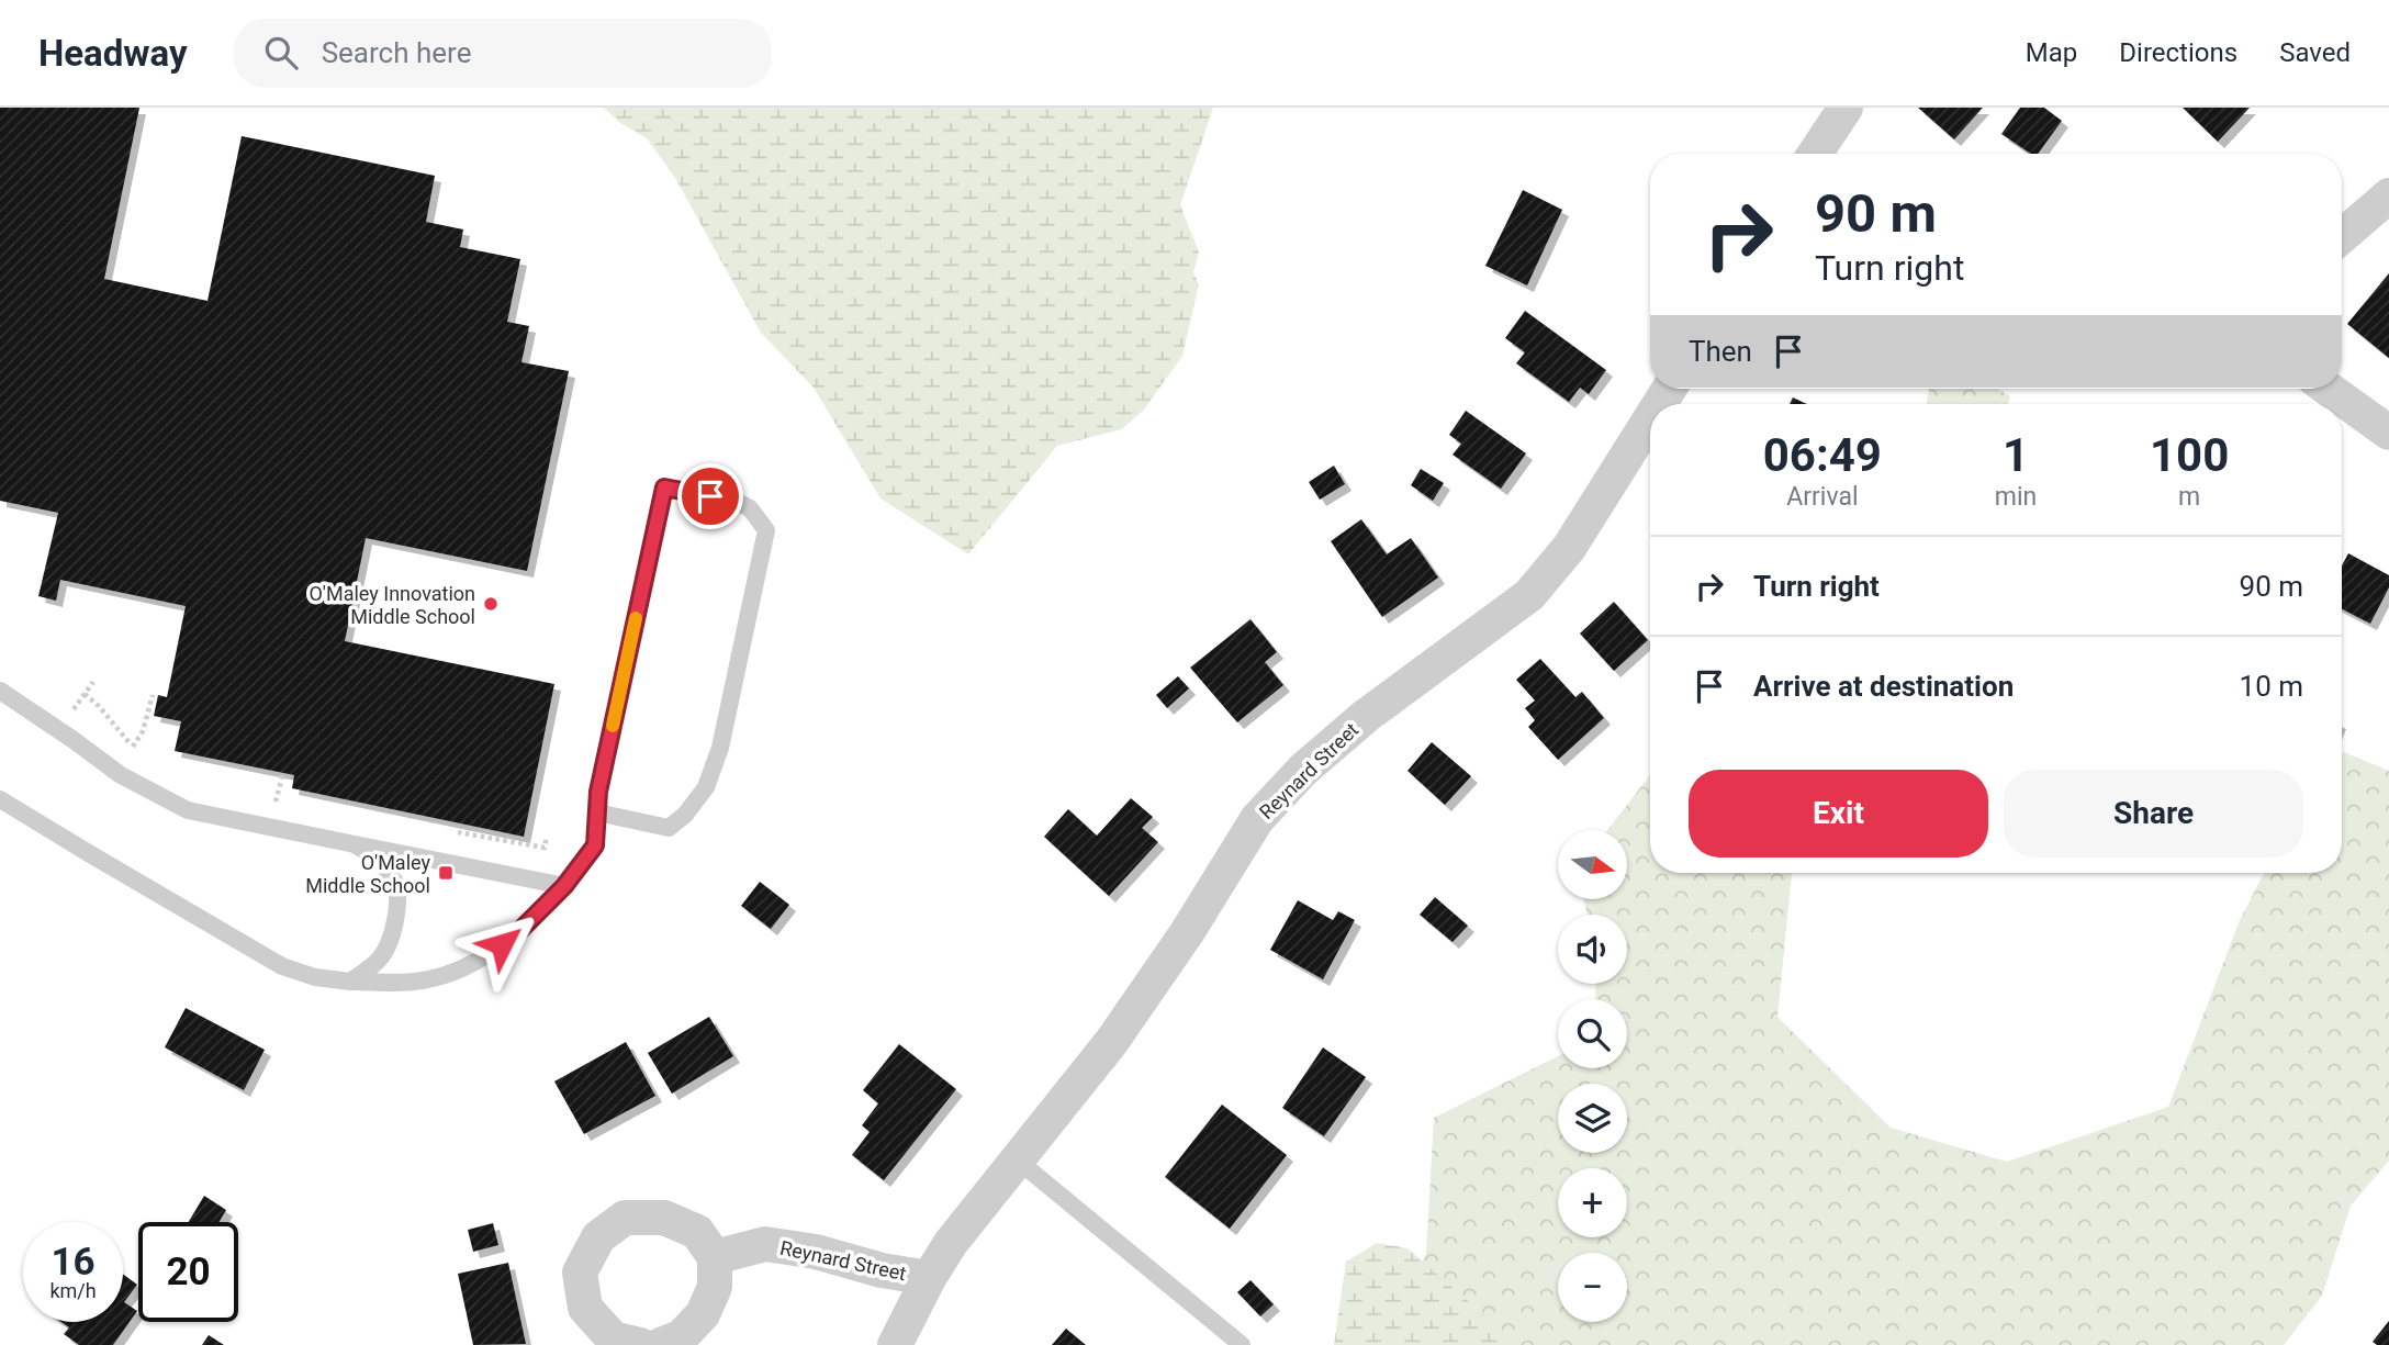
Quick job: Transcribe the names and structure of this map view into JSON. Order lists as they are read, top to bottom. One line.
{"streets":{"street":["Reynard Street"]},"places":{"other":["O'Maley Innovation Middle School"],"transit":["O'Maley Middle School"]},"north":"right","page":{"header":"Headway","search":"Search here","nav":["Map","Directions","Saved"],"turn":["90 m","Turn right"],"then":"Then","eta":["06:49","Arrival","1","min","100","m"],"list":[{"name":"Turn right","value":"90 m"},{"name":"Arrive at destination","value":"10 m"}],"buttons":["Exit","Share"],"map_buttons":["+","−"],"speed":"16 km/h","limit":"20"}}
